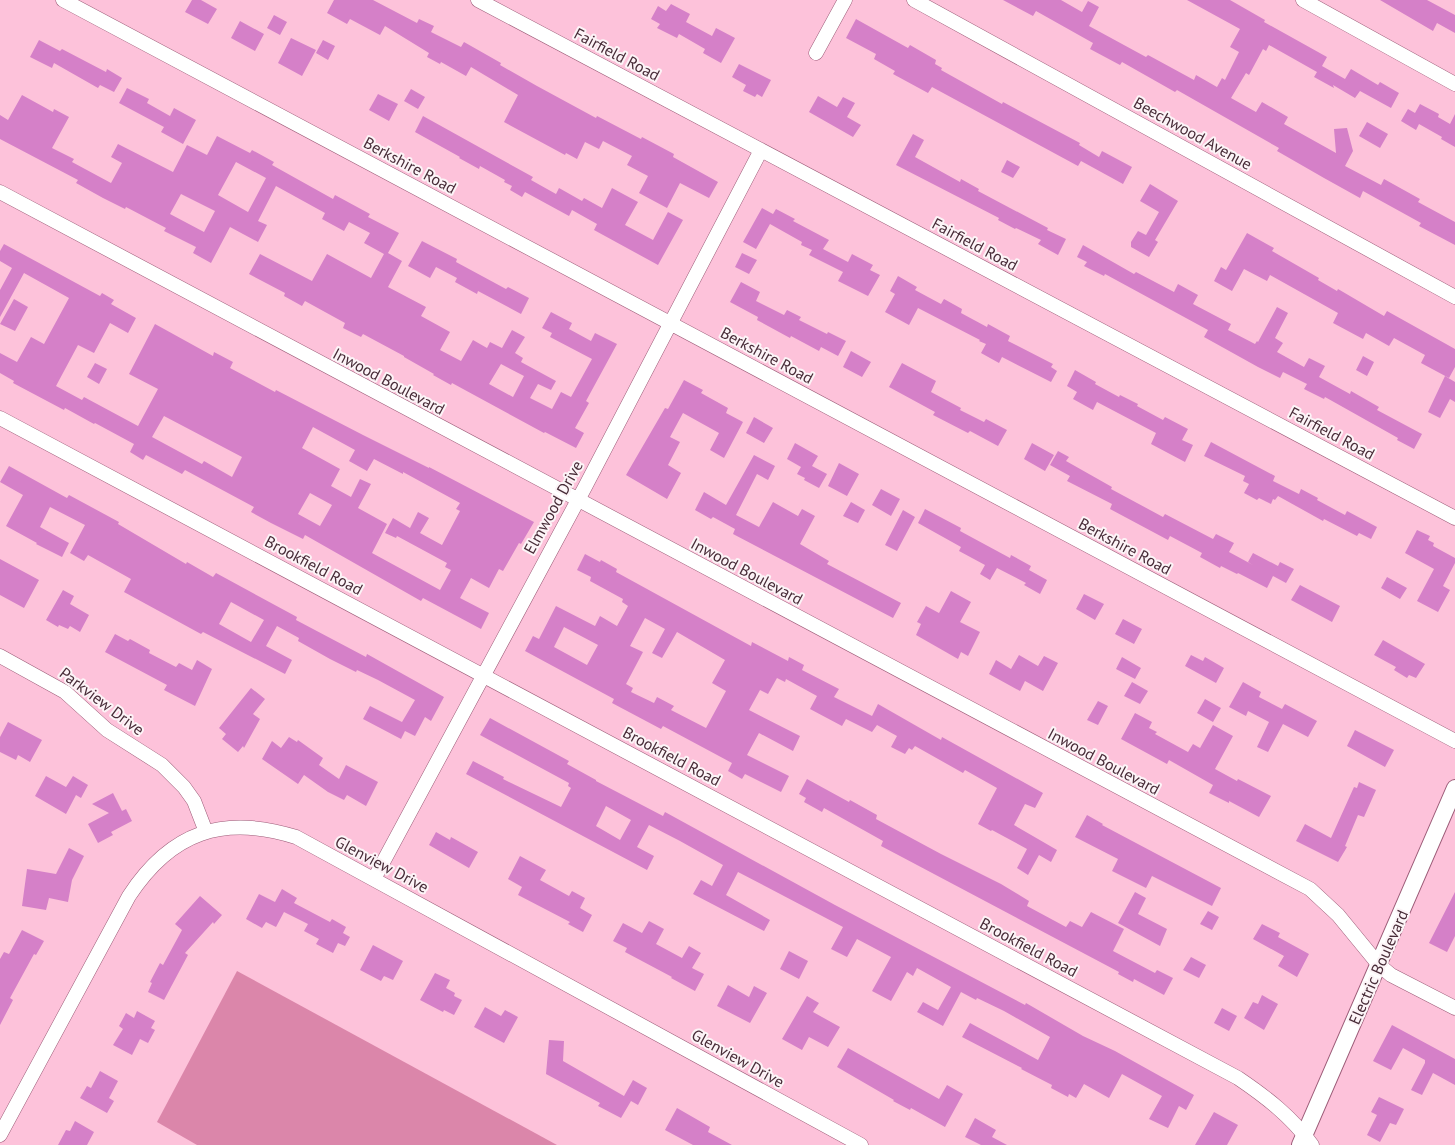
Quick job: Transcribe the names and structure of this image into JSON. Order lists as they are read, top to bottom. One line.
{"streets":{"street":["Fairfield Road","Beechwood Avenue","Berkshire Road","Inwood Boulevard","Elmwood Drive","Brookfield Road","Parkview Drive","Glenview Drive","Electric Boulevard"]},"crossings":[["Fairfield Road","Elmwood Drive"],["Berkshire Road","Elmwood Drive"],["Inwood Boulevard","Elmwood Drive"],["Inwood Boulevard","Electric Boulevard"],["Elmwood Drive","Brookfield Road"],["Elmwood Drive","Glenview Drive"],["Brookfield Road","Electric Boulevard"],["Parkview Drive","Glenview Drive"]]}
